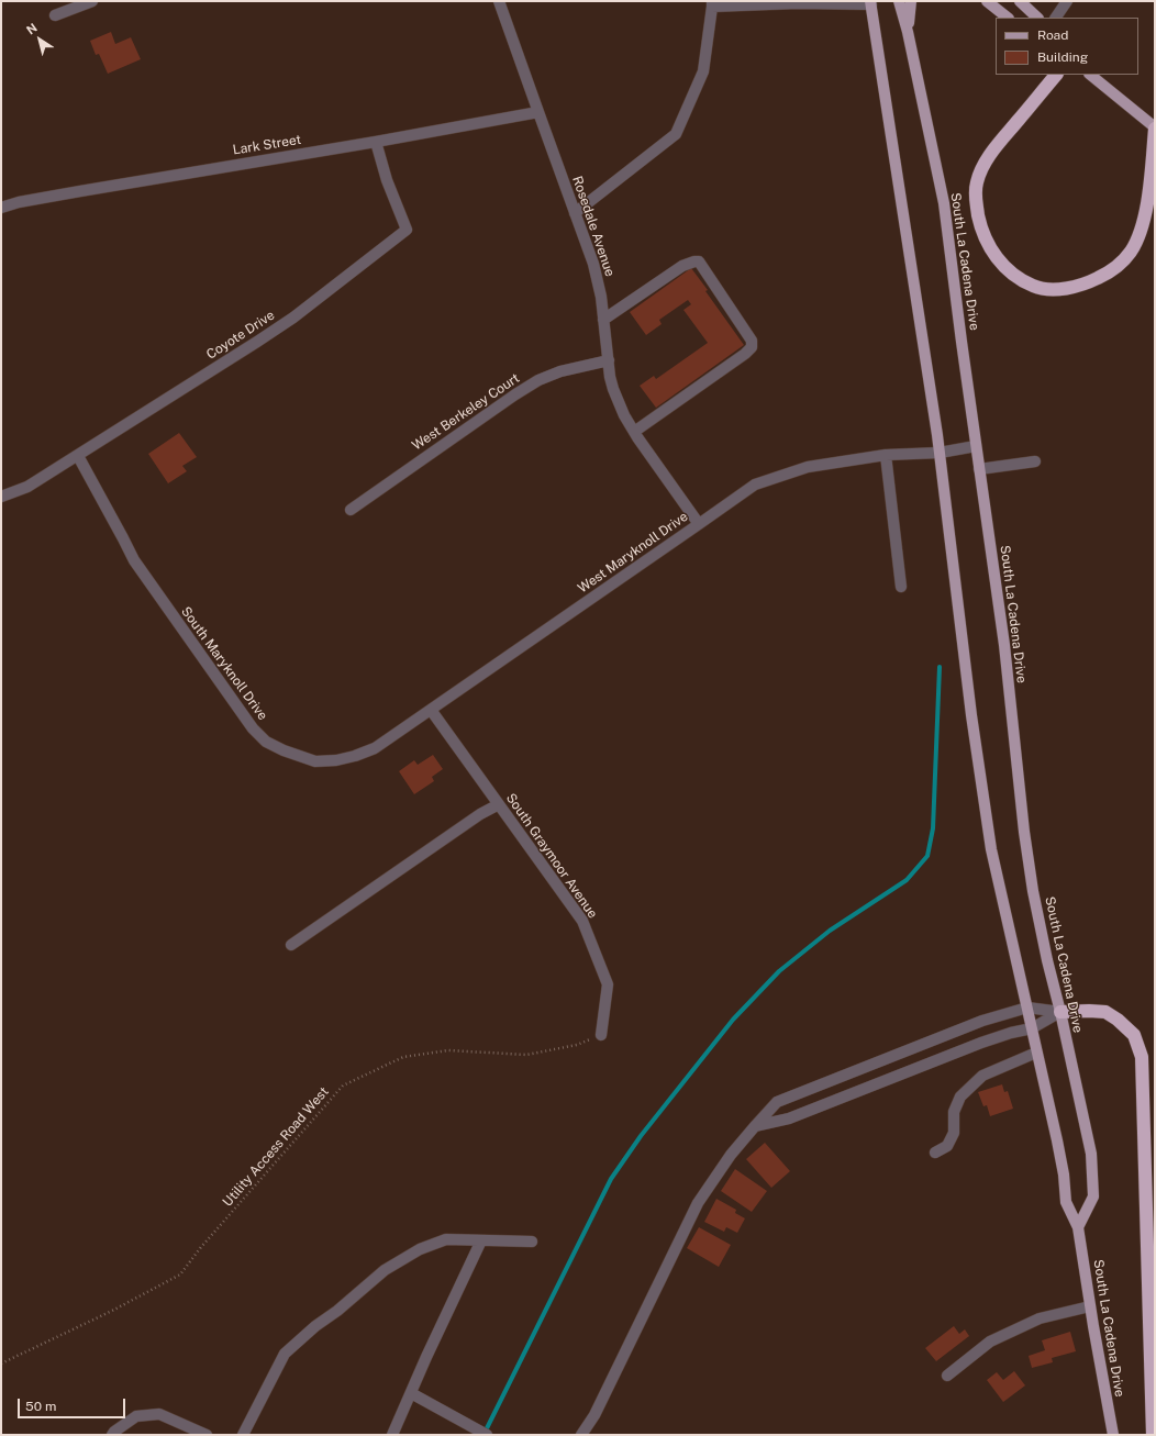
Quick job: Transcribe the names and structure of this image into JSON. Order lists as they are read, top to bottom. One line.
{"streets":{"main road":["South La Cadena Drive"],"street":["Lark Street","Rosedale Avenue","Coyote Drive","West Berkeley Court","West Maryknoll Drive","South Maryknoll Drive","South Graymoor Avenue"],"path":["Utility Access Road West"]},"crossings":[["Lark Street","Rosedale Avenue"],["Lark Street","Coyote Drive"],["Rosedale Avenue","West Berkeley Court"],["Rosedale Avenue","West Maryknoll Drive"],["South La Cadena Drive","West Maryknoll Drive"],["Coyote Drive","South Maryknoll Drive"],["West Maryknoll Drive","South Maryknoll Drive"],["West Maryknoll Drive","South Graymoor Avenue"],["South Graymoor Avenue","Utility Access Road West"]],"legend":["Road","Building"],"scale_bar":"50 m","north":"top left"}
